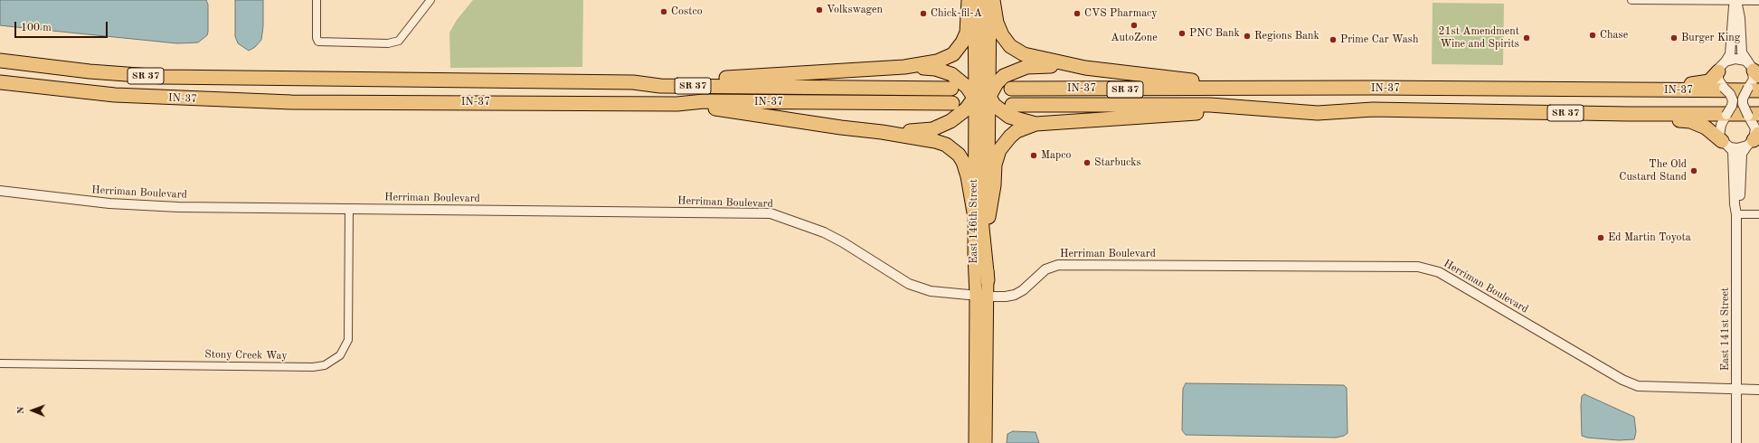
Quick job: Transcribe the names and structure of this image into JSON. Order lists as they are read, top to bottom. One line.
{"streets":{"highway":["SR 37","IN-37"],"main road":["East 146th Street"],"street":["Herriman Boulevard","East 141st Street","Stony Creek Way"]},"crossings":[["Herriman Boulevard","East 146th Street"],["Herriman Boulevard","East 141st Street"],["Herriman Boulevard","Stony Creek Way"]],"places":["Volkswagen","Costco","Chick-fil-A","CVS Pharmacy","AutoZone","PNC Bank","Chase","Regions Bank","21st Amendment Wine and Spirits","Burger King","Prime Car Wash","Mapco","Starbucks","The Old Custard Stand","Ed Martin Toyota"],"scale_bar":"100 m","north":"left"}
